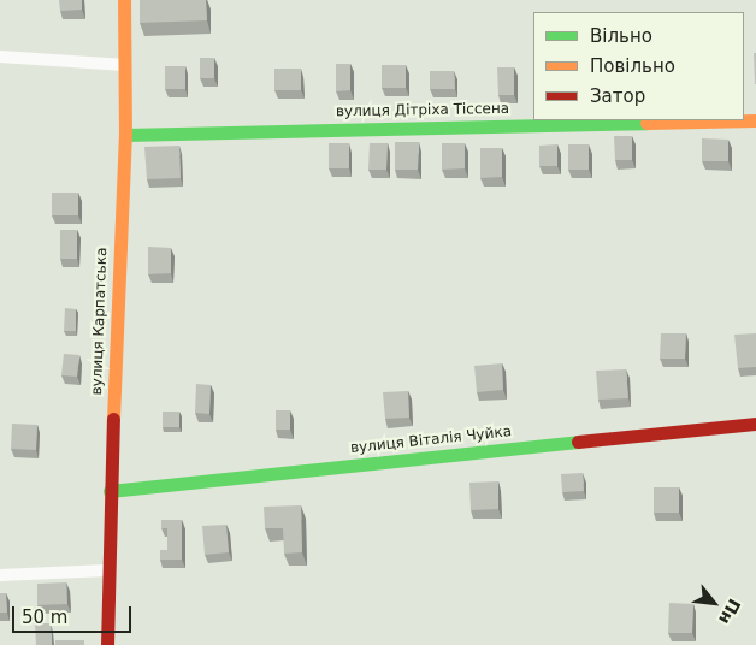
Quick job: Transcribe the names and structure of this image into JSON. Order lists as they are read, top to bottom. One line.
{"streets":{"street":["вулиця Дітріха Тіссена","вулиця Карпатська","вулиця Віталія Чуйка"]},"crossings":[["вулиця Дітріха Тіссена","вулиця Карпатська"],["вулиця Карпатська","вулиця Віталія Чуйка"]],"legend":["Вільно","Повільно","Затор"],"scale_bar":"50 m","north":"bottom right"}
